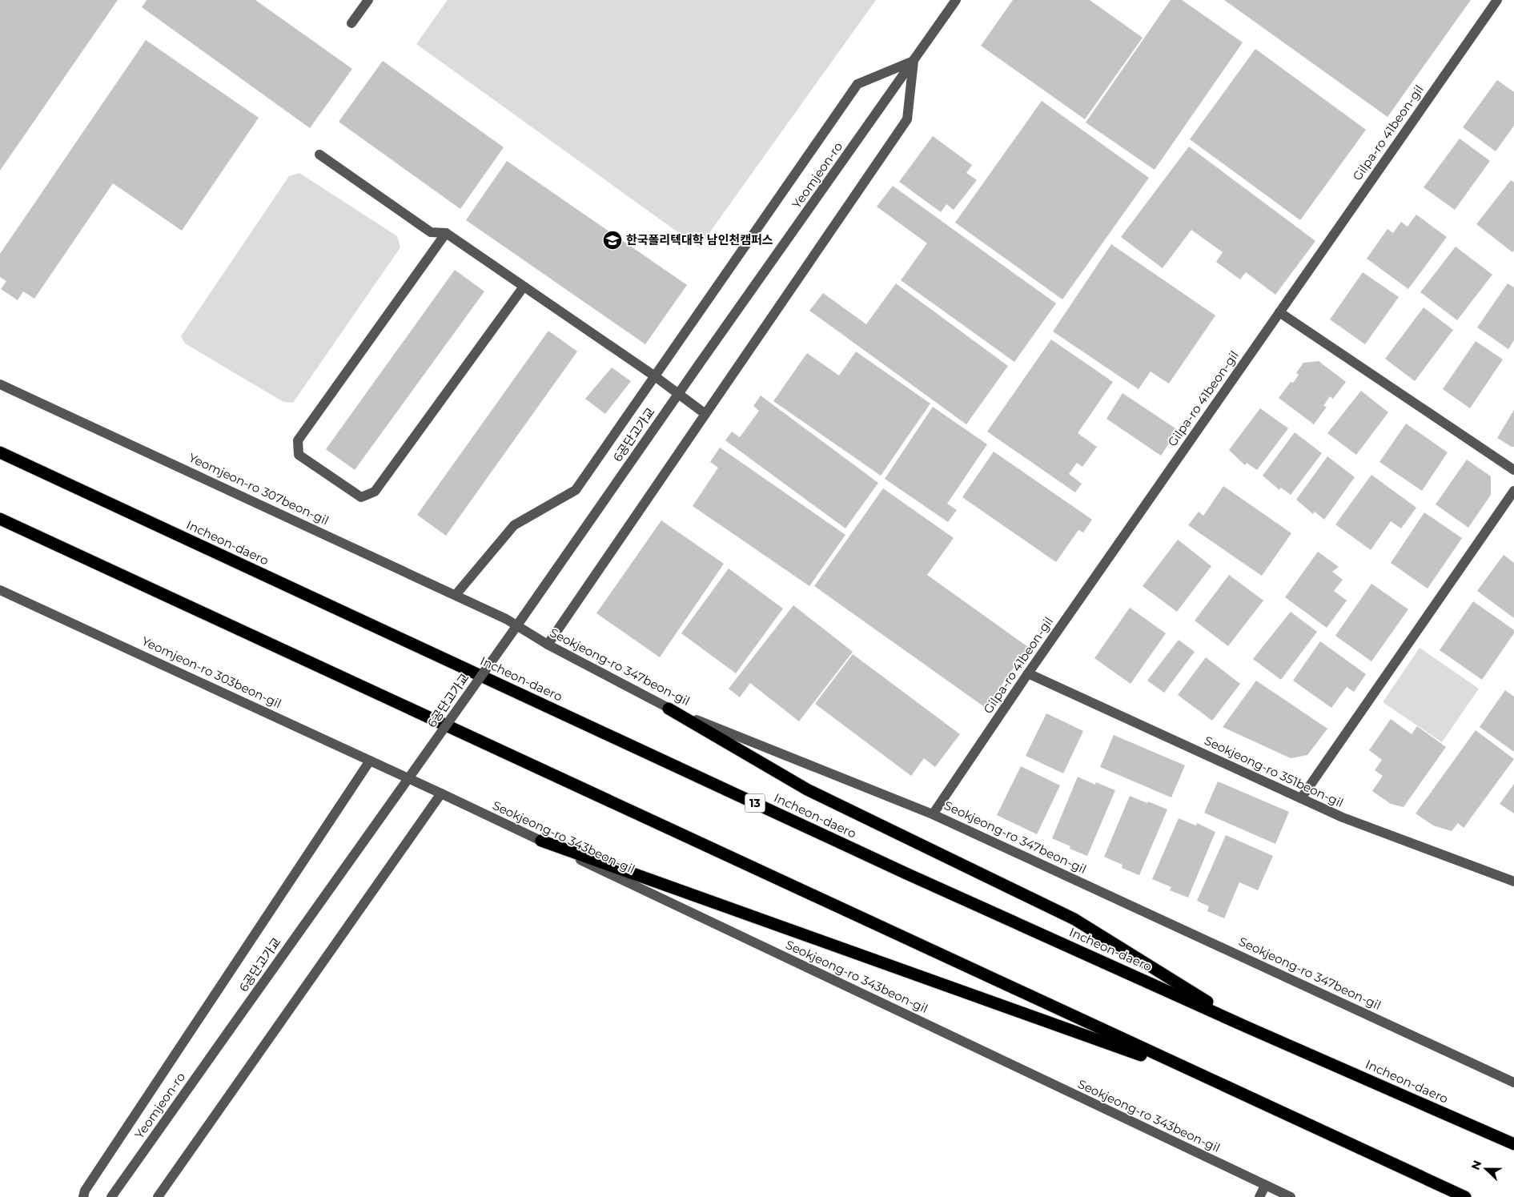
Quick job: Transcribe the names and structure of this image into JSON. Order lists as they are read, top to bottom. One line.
{"streets":{"highway":["Incheon-daero","13"],"street":["Gilpa-ro 41beon-gil","Yeomjeon-ro","6공단고가교","Yeomjeon-ro 307beon-gil","Seokjeong-ro 347beon-gil","Yeomjeon-ro 303beon-gil","Seokjeong-ro 351beon-gil","Seokjeong-ro 343beon-gil"]},"crossings":[["Gilpa-ro 41beon-gil","Seokjeong-ro 347beon-gil"],["Gilpa-ro 41beon-gil","Seokjeong-ro 351beon-gil"],["Yeomjeon-ro","6공단고가교"],["Yeomjeon-ro 307beon-gil","Seokjeong-ro 347beon-gil"],["Yeomjeon-ro 303beon-gil","Seokjeong-ro 343beon-gil"]],"places":{"school or university":["한국폴리텍대학 남인천캠퍼스"]},"north":"left"}
